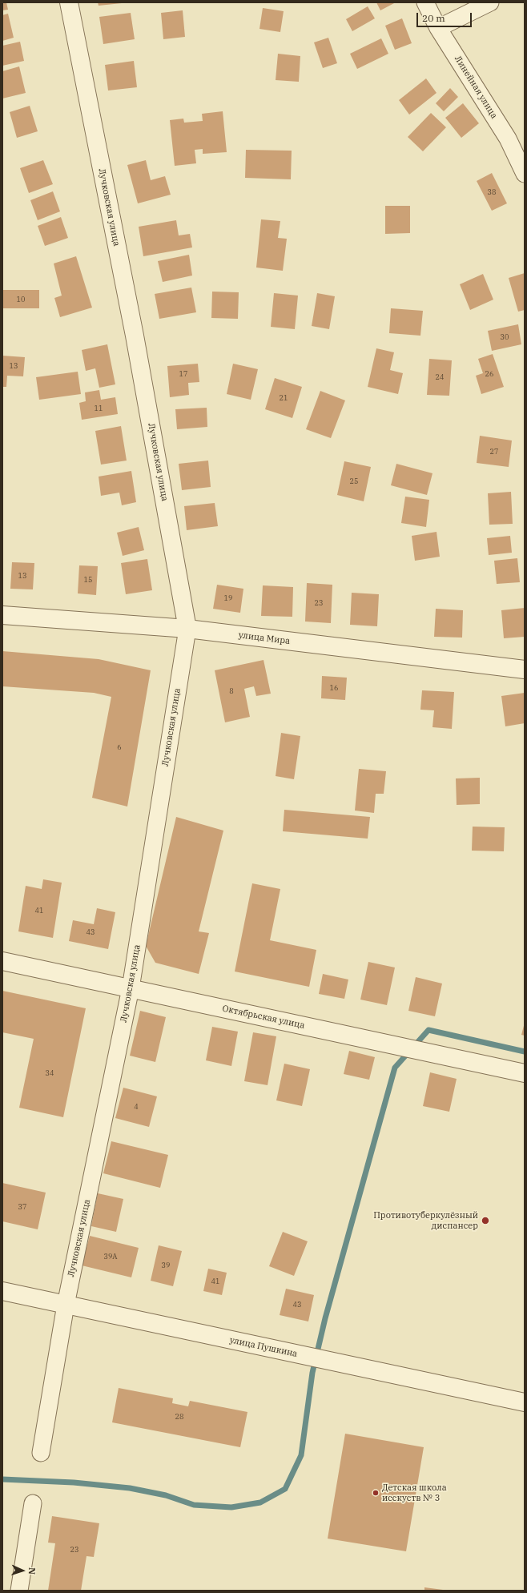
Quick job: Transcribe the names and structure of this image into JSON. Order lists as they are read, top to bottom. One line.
{"streets":{"street":["Линейная улица","Лучковская улица","улица Мира","Октябрьская улица","улица Пушкина"]},"crossings":[["Лучковская улица","улица Мира"],["Лучковская улица","Октябрьская улица"],["Лучковская улица","улица Пушкина"]],"places":["Противотуберкулёзный диспансер","Детская школа исскуств № 3"],"house_numbers":["38","10","30","13","17","26","24","21","11","27","25","13","15","19","23","16","8","6","41","43","34","4","37","39А","39","41","43","28","23"],"scale_bar":"20 m","north":"right"}
